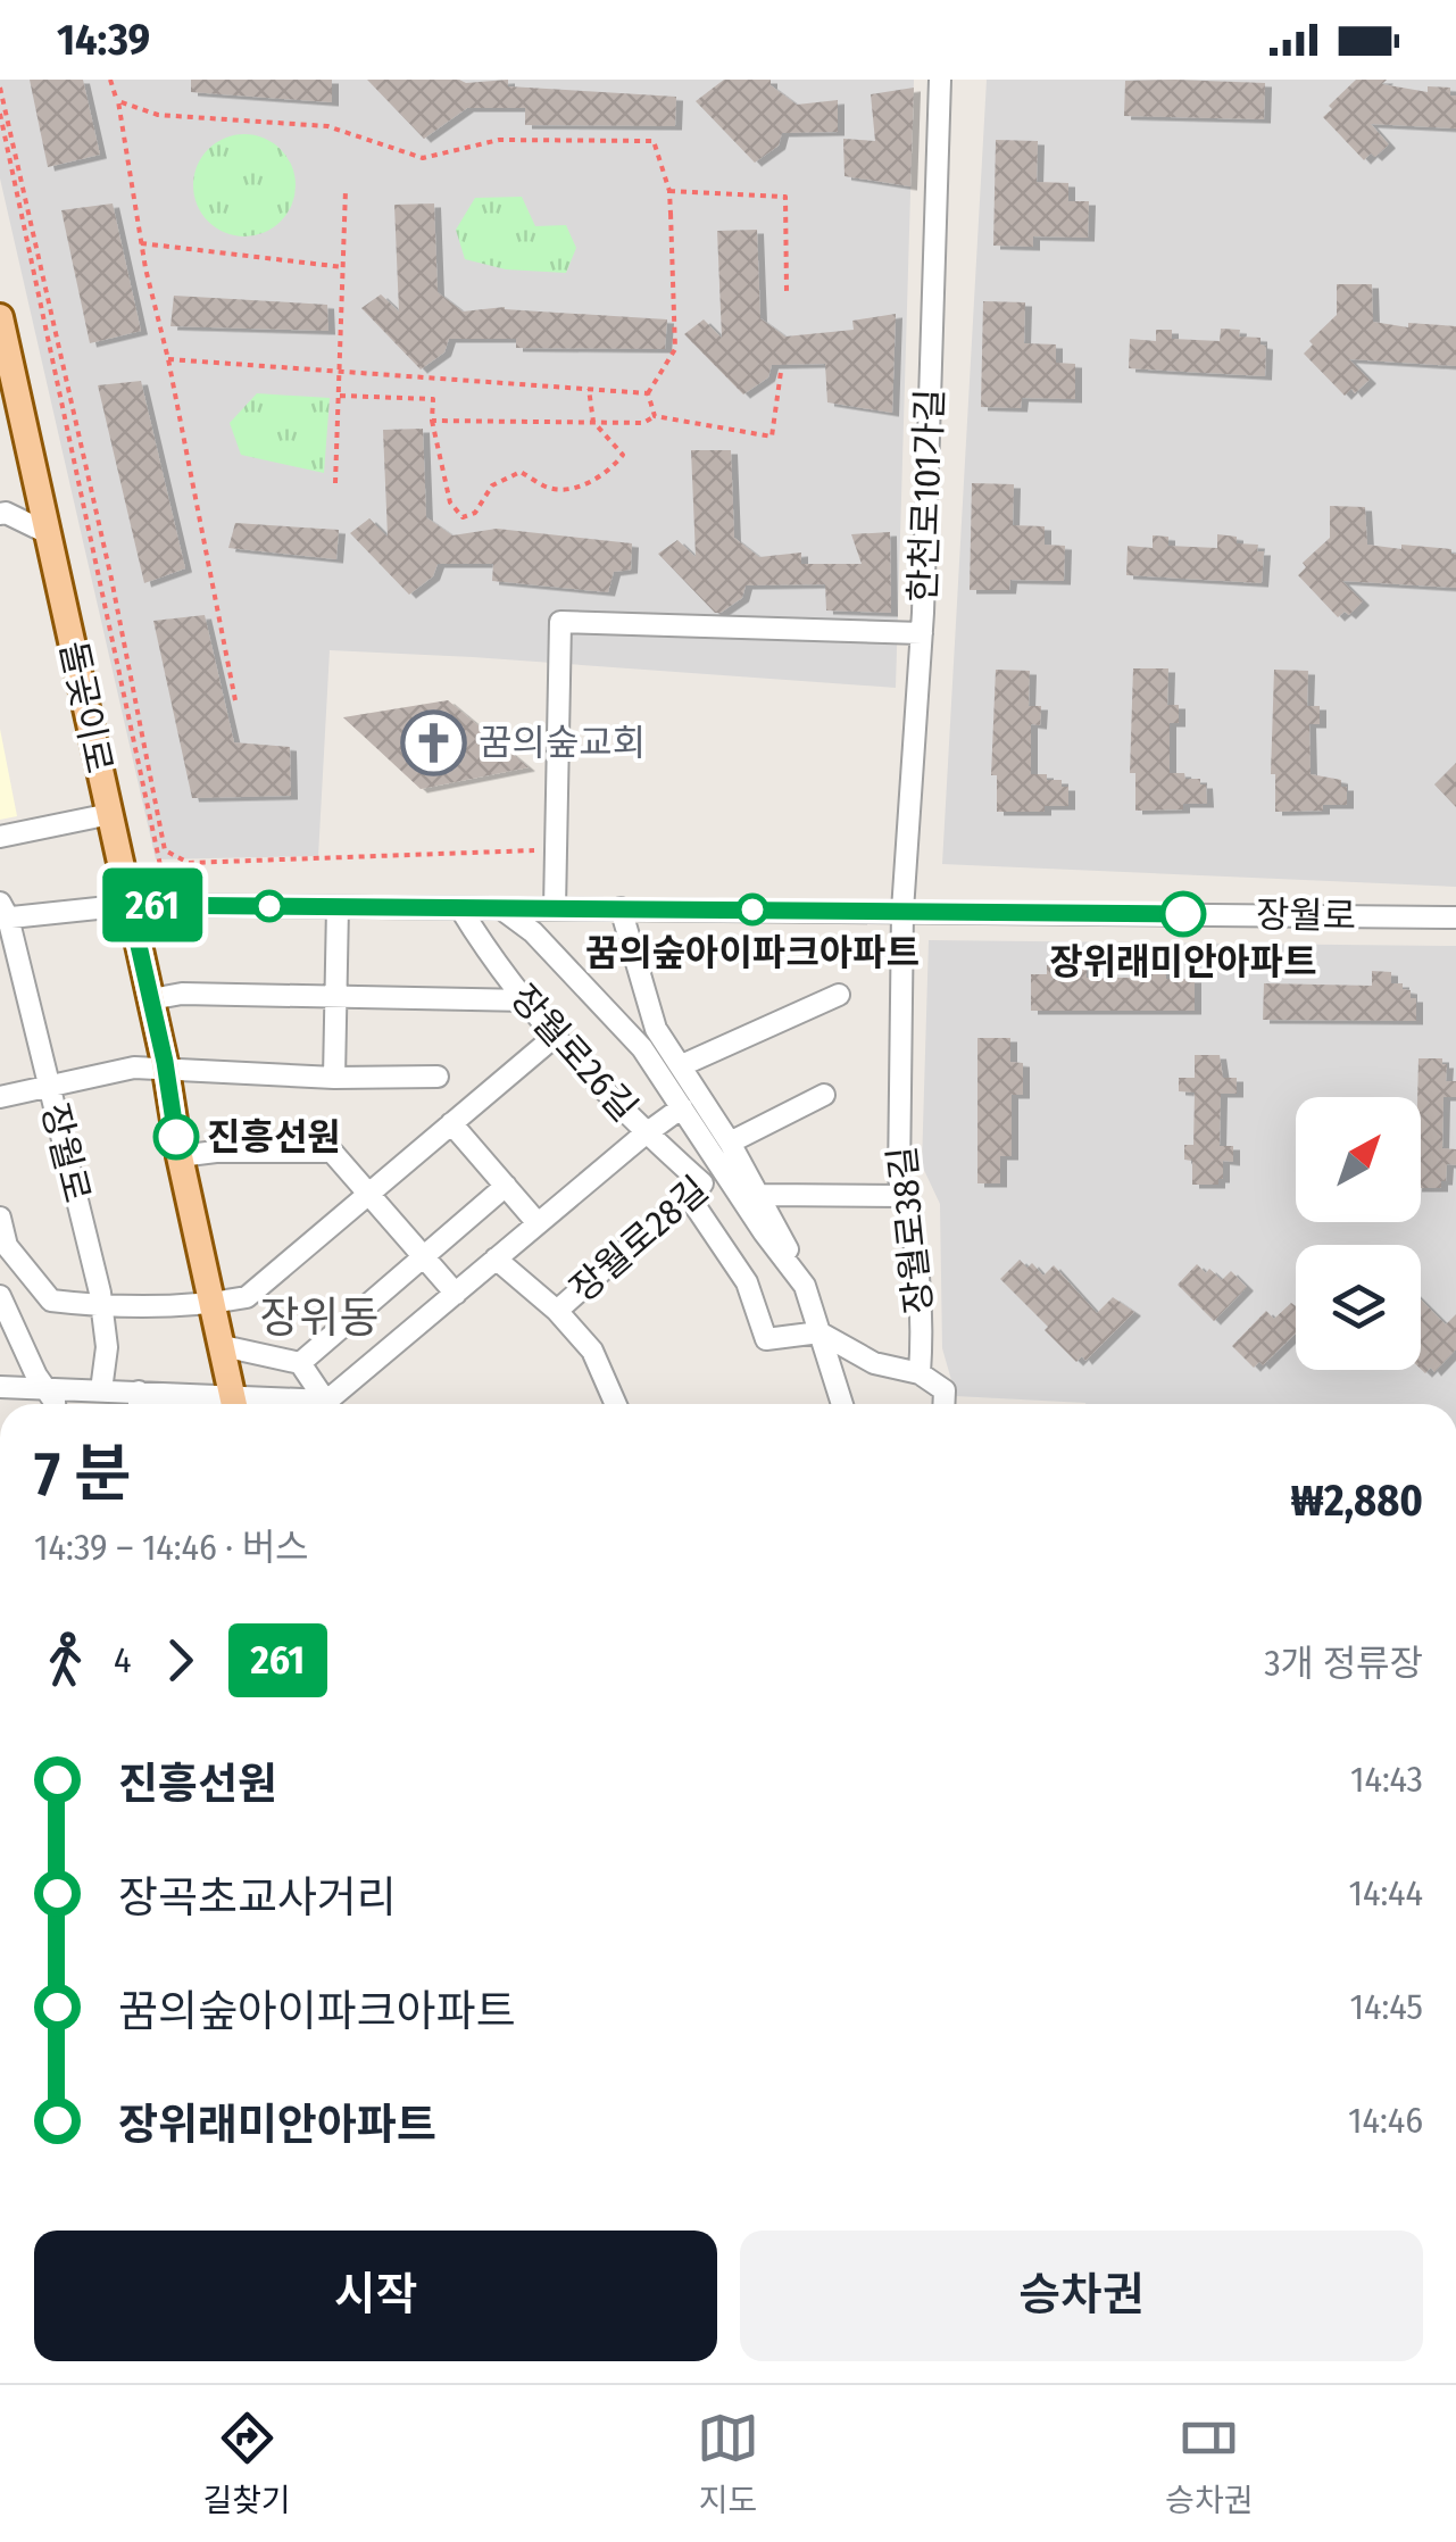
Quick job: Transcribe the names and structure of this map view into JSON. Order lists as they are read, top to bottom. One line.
{"streets":{"main road":["돌곶이로"],"street":["한천로101가길","장월로","장월로26길","장월로38길","장월로28길"]},"crossings":[["한천로101가길","장월로"],["한천로101가길","장월로38길"],["돌곶이로","장월로"],["장월로","장월로26길"],["장월로","장월로38길"],["장월로","장월로28길"],["장월로26길","장월로38길"],["장월로26길","장월로28길"],["장월로38길","장월로28길"]],"districts":["장위동"],"places":{"church":["꿈의숲교회"],"other":["꿈의숲아이파크아파트","장위래미안아파트","진흥선원"]},"lines":["bus line 261"],"north":"top right","page":{"status":"14:39","on_map":"261","heading":["7 분","14:39 – 14:46 · 버스","₩2,880"],"legs":["4","261","3개 정류장"],"list":[{"name":"진흥선원","value":"14:43"},{"name":"장곡초교사거리","value":"14:44"},{"name":"꿈의숲아이파크아파트","value":"14:45"},{"name":"장위래미안아파트","value":"14:46"}],"buttons":["시작","승차권"],"tabs":["길찾기","지도","승차권"]}}
